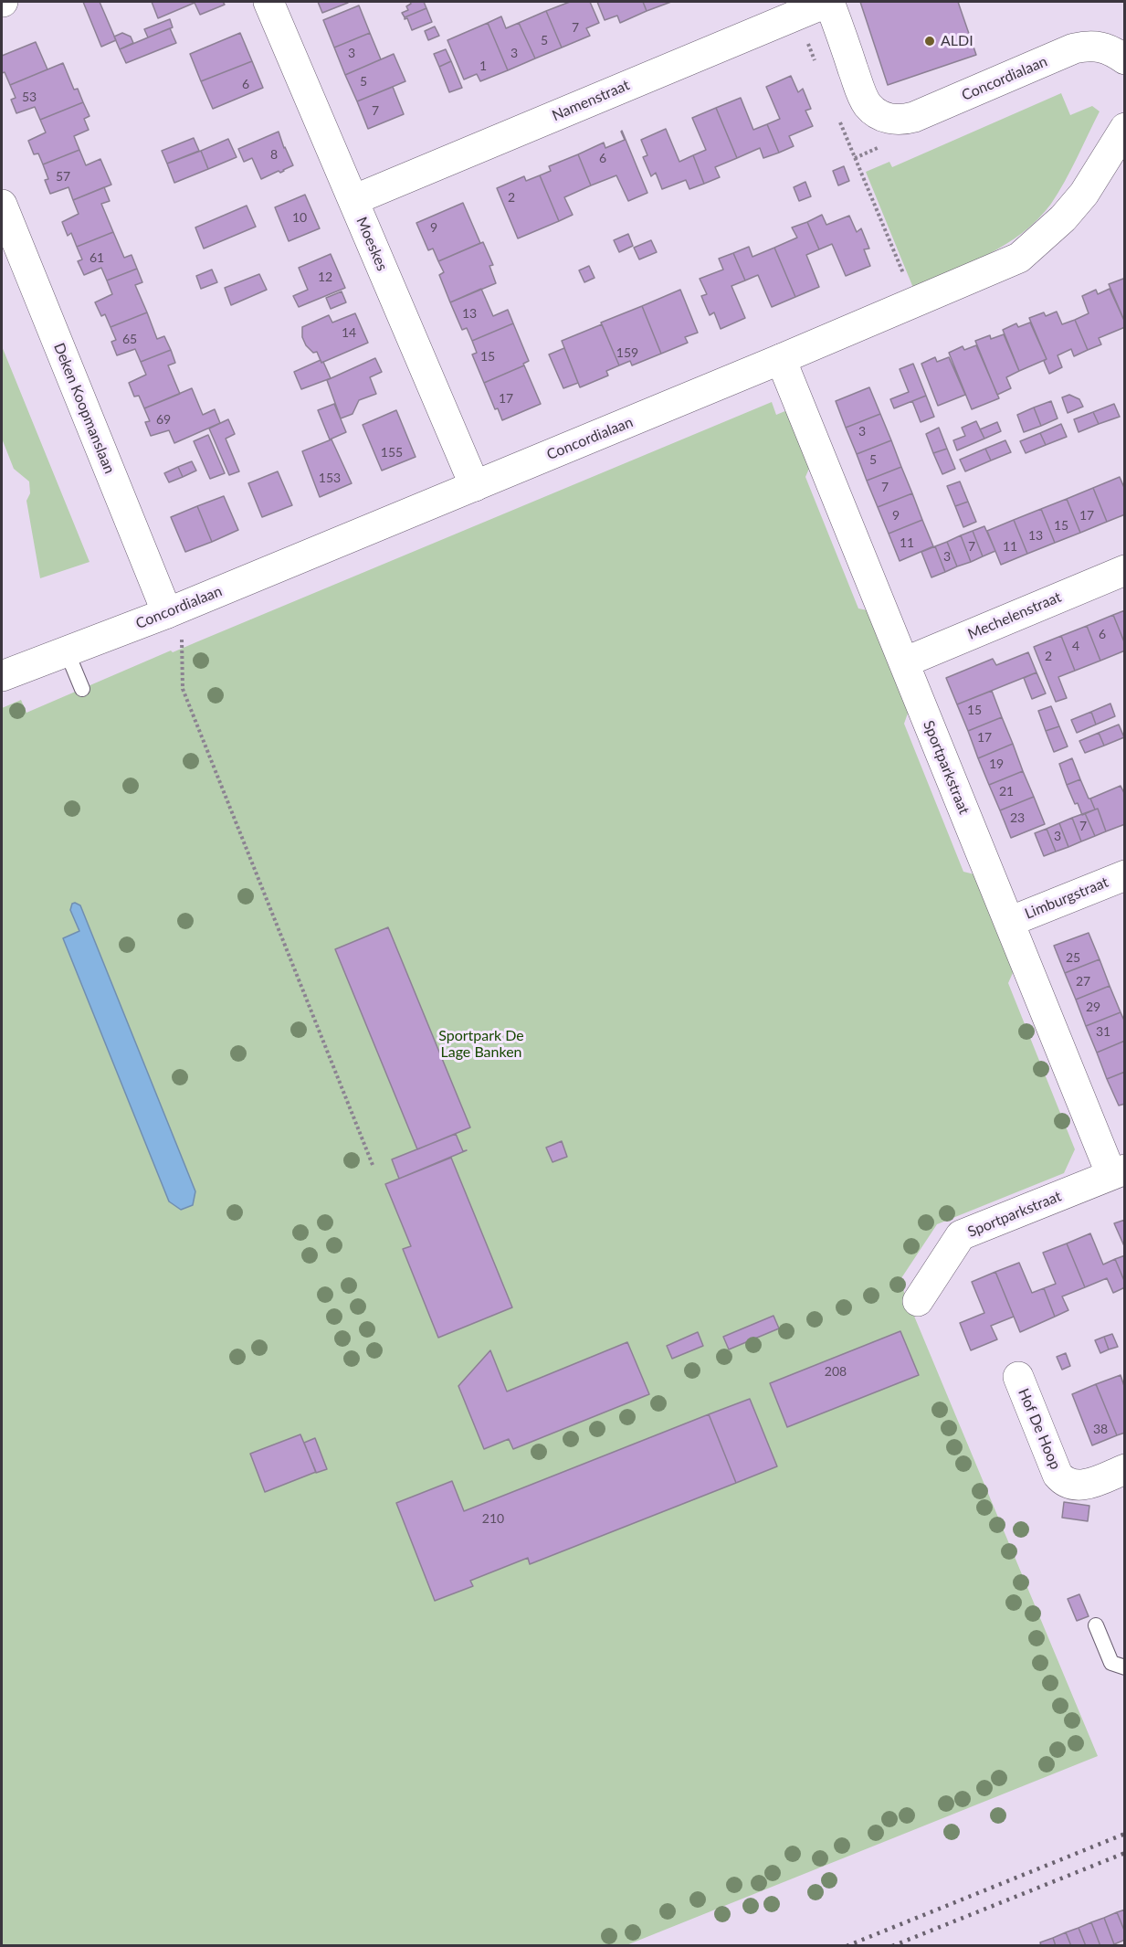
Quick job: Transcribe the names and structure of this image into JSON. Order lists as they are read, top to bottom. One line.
{"streets":{"street":["Concordialaan","Namenstraat","Moeskes","Deken Koopmanslaan","Mechelenstraat","Sportparkstraat","Limburgstraat","Hof De Hoop"]},"crossings":[["Concordialaan","Namenstraat"],["Concordialaan","Moeskes"],["Concordialaan","Deken Koopmanslaan"],["Concordialaan","Sportparkstraat"],["Namenstraat","Moeskes"],["Mechelenstraat","Sportparkstraat"],["Sportparkstraat","Limburgstraat"]],"parks":["Sportpark De Lage Banken"],"places":["ALDI"],"house_numbers":["7","5","3","3","1","5","6","53","7","8","6","57","2","10","9","61","12","13","14","65","159","15","17","69","3","155","5","153","7","9","17","15","13","11","7","11","3","6","4","2","15","17","19","21","23","7","3","25","27","29","31","208","38","210"]}
